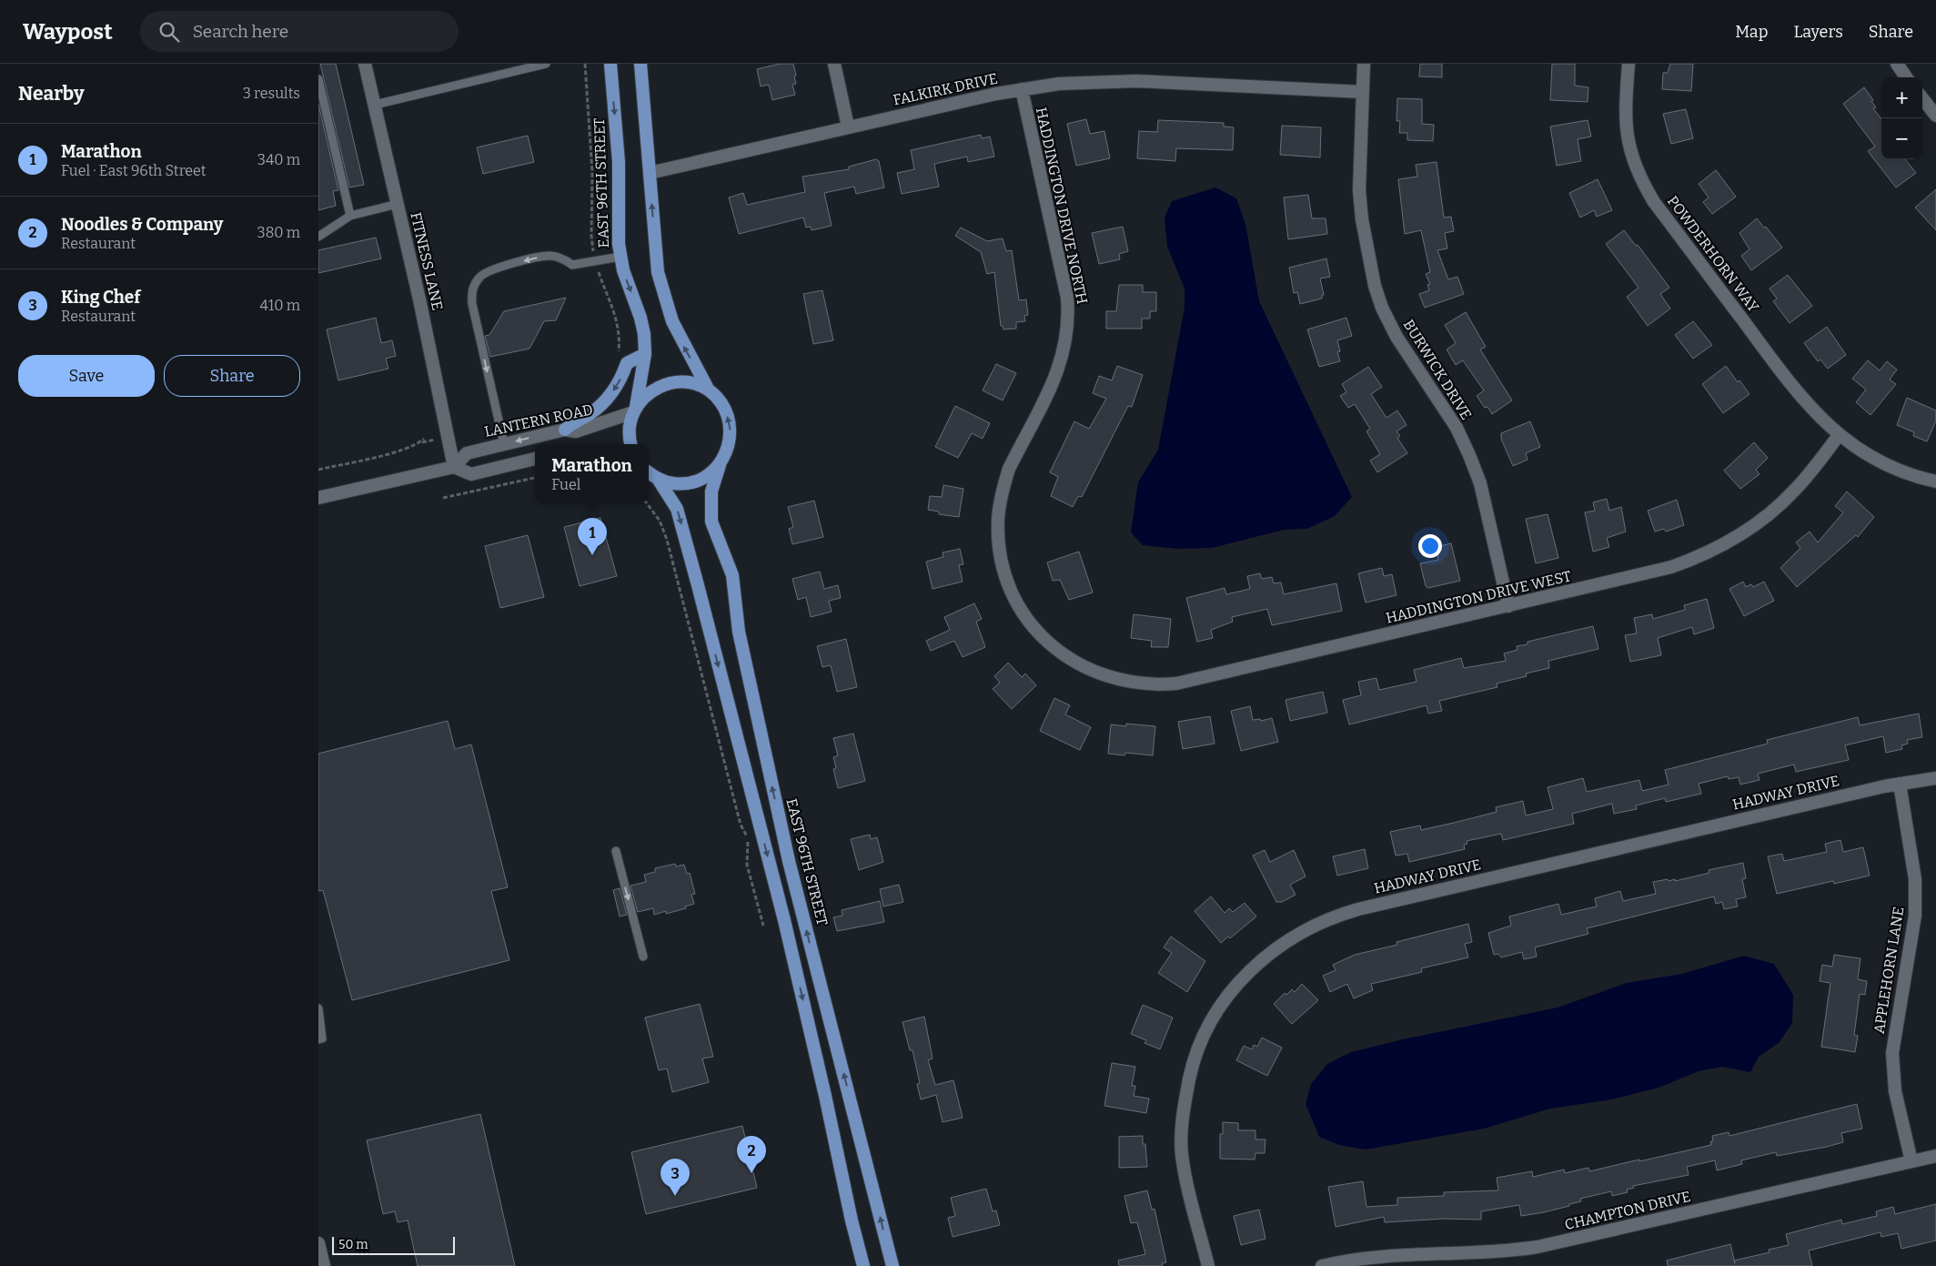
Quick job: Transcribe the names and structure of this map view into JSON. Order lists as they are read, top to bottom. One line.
{"streets":{"main road":["EAST 96TH STREET"],"street":["FALKIRK DRIVE","HADDINGTON DRIVE NORTH","POWDERHORN WAY","FITNESS LANE","BURWICK DRIVE","LANTERN ROAD","HADDINGTON DRIVE WEST","HADWAY DRIVE","APPLEHORN LANE","CHAMPTON DRIVE"]},"crossings":[["FALKIRK DRIVE","HADDINGTON DRIVE NORTH"],["FALKIRK DRIVE","BURWICK DRIVE"],["EAST 96TH STREET","LANTERN ROAD"],["HADDINGTON DRIVE NORTH","HADDINGTON DRIVE WEST"],["POWDERHORN WAY","HADDINGTON DRIVE WEST"],["FITNESS LANE","LANTERN ROAD"],["BURWICK DRIVE","HADDINGTON DRIVE WEST"],["HADWAY DRIVE","APPLEHORN LANE"],["APPLEHORN LANE","CHAMPTON DRIVE"]],"scale_bar":"50 m","page":{"header":"Waypost","search":"Search here","nav":["Map","Layers","Share"],"heading":["Nearby","3 results"],"map_buttons":["+","−"],"list":[{"mark":"1","name":"Marathon","note":"Fuel · East 96th Street","value":"340 m"},{"mark":"2","name":"Noodles & Company","note":"Restaurant","value":"380 m"},{"mark":"3","name":"King Chef","note":"Restaurant","value":"410 m"}],"buttons":["Save","Share"],"popup":["Marathon","Fuel"],"pins":["1","2","3"],"scale":"50 m"}}
